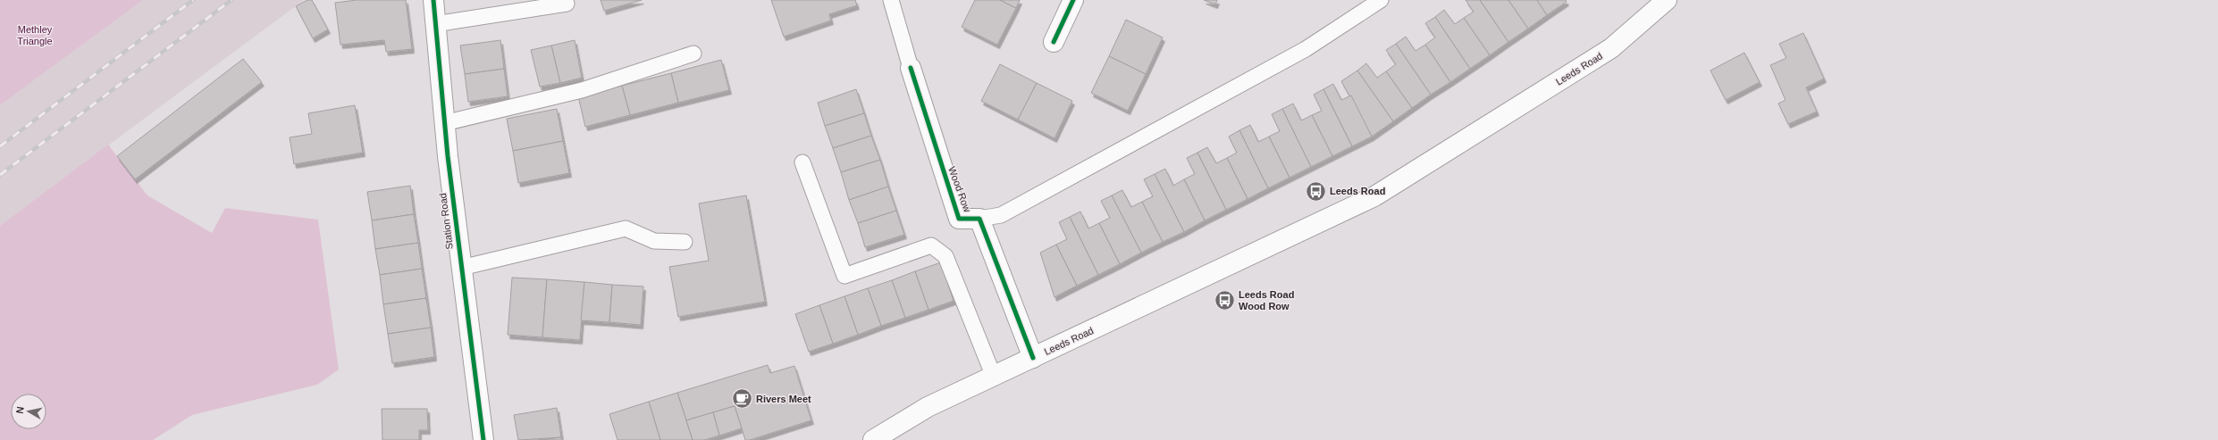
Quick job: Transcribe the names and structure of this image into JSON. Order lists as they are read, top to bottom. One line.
{"streets":{"main road":["Leeds Road","Wood Row","Station Road"]},"crossings":[["Leeds Road","Wood Row"]],"parks":["Methley Triangle"],"places":{"bus stop":["Leeds Road","Leeds Road Wood Row"],"cafe":["Rivers Meet"]},"north":"left"}
